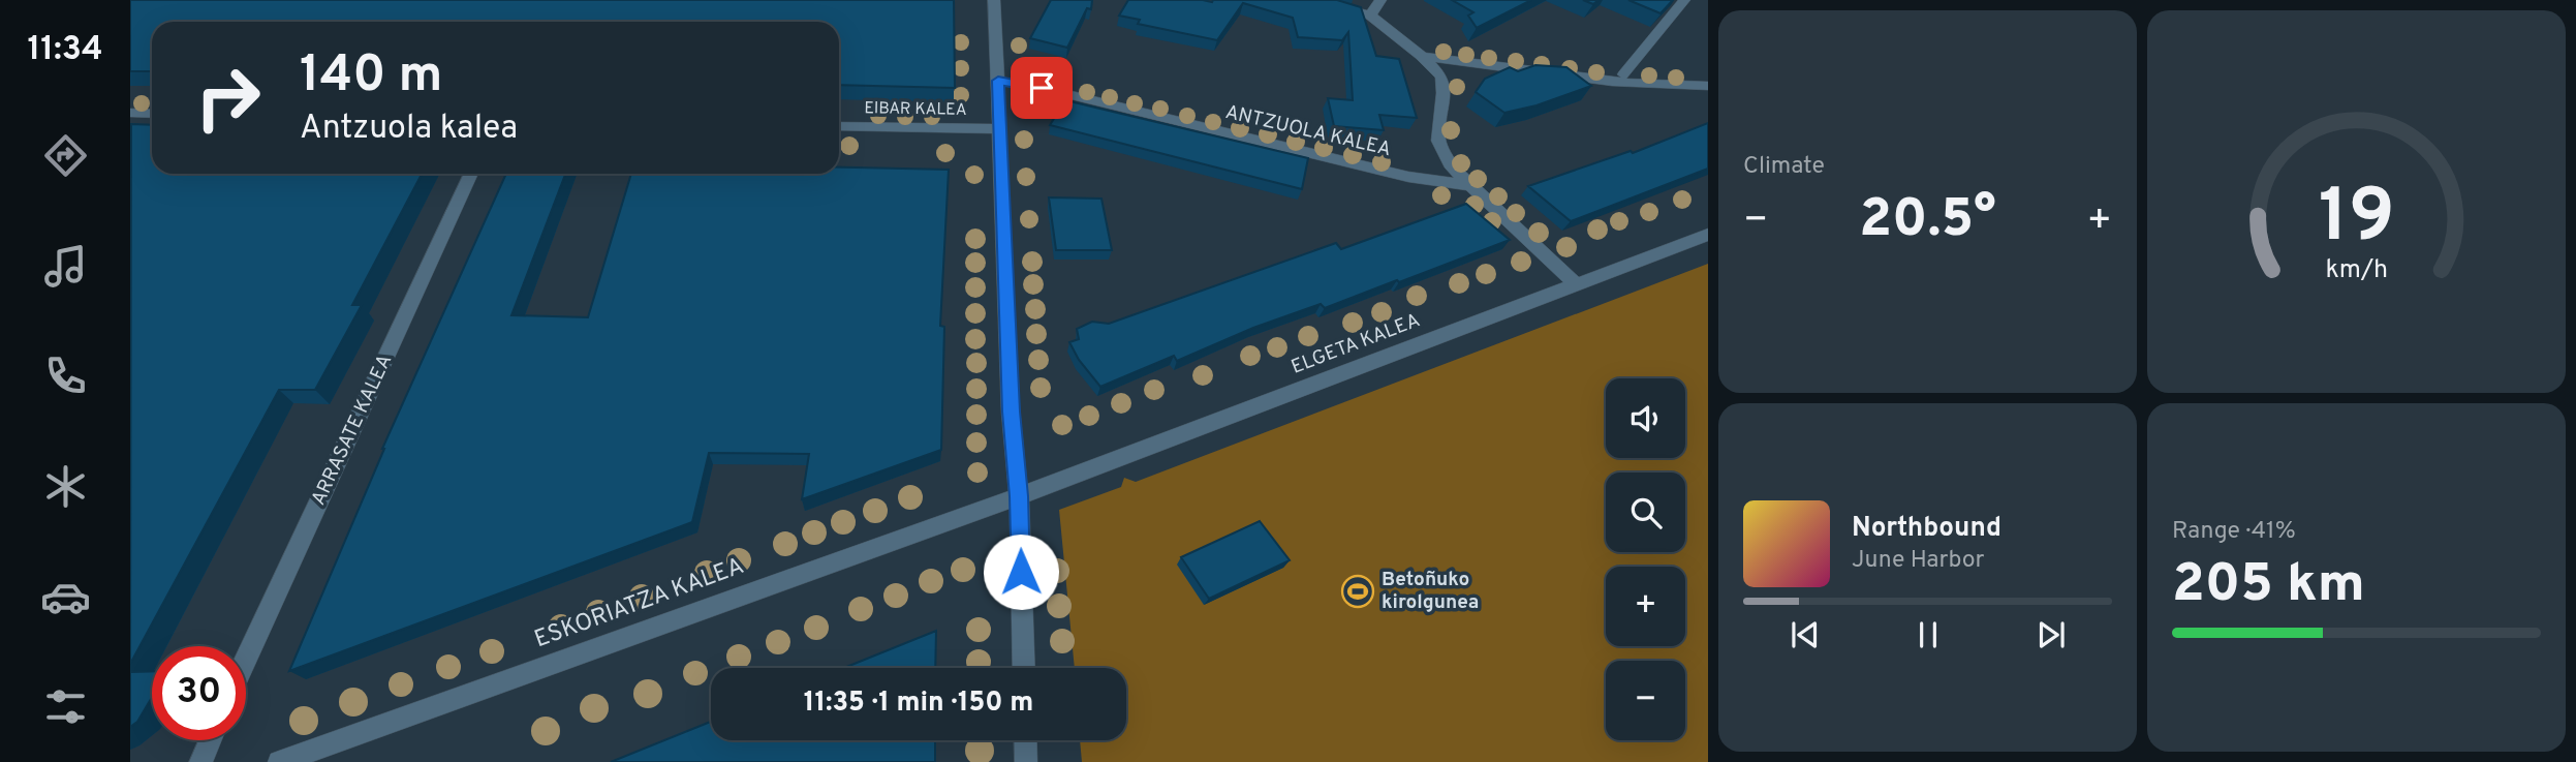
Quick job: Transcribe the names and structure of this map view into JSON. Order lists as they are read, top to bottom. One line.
{"streets":{"street":["EIBAR KALEA","ANTZUOLA KALEA","ELGETA KALEA","ARRASATE KALEA","ESKORIATZA KALEA"]},"crossings":[["ELGETA KALEA","ESKORIATZA KALEA"]],"places":{"sports":["Betoñuko kirolgunea"]},"page":{"tabs":"11:34","tile":["Climate",["Range · 41%","205 km"]],"turn":["140 m","Antzuola kalea"],"heat":["−","20.5°","+"],"map_buttons":["+","−"],"song":["Northbound","June Harbor"],"limit":"30","trip":"11:35 · 1 min · 150 m","gauge":["19","km/h"]}}
